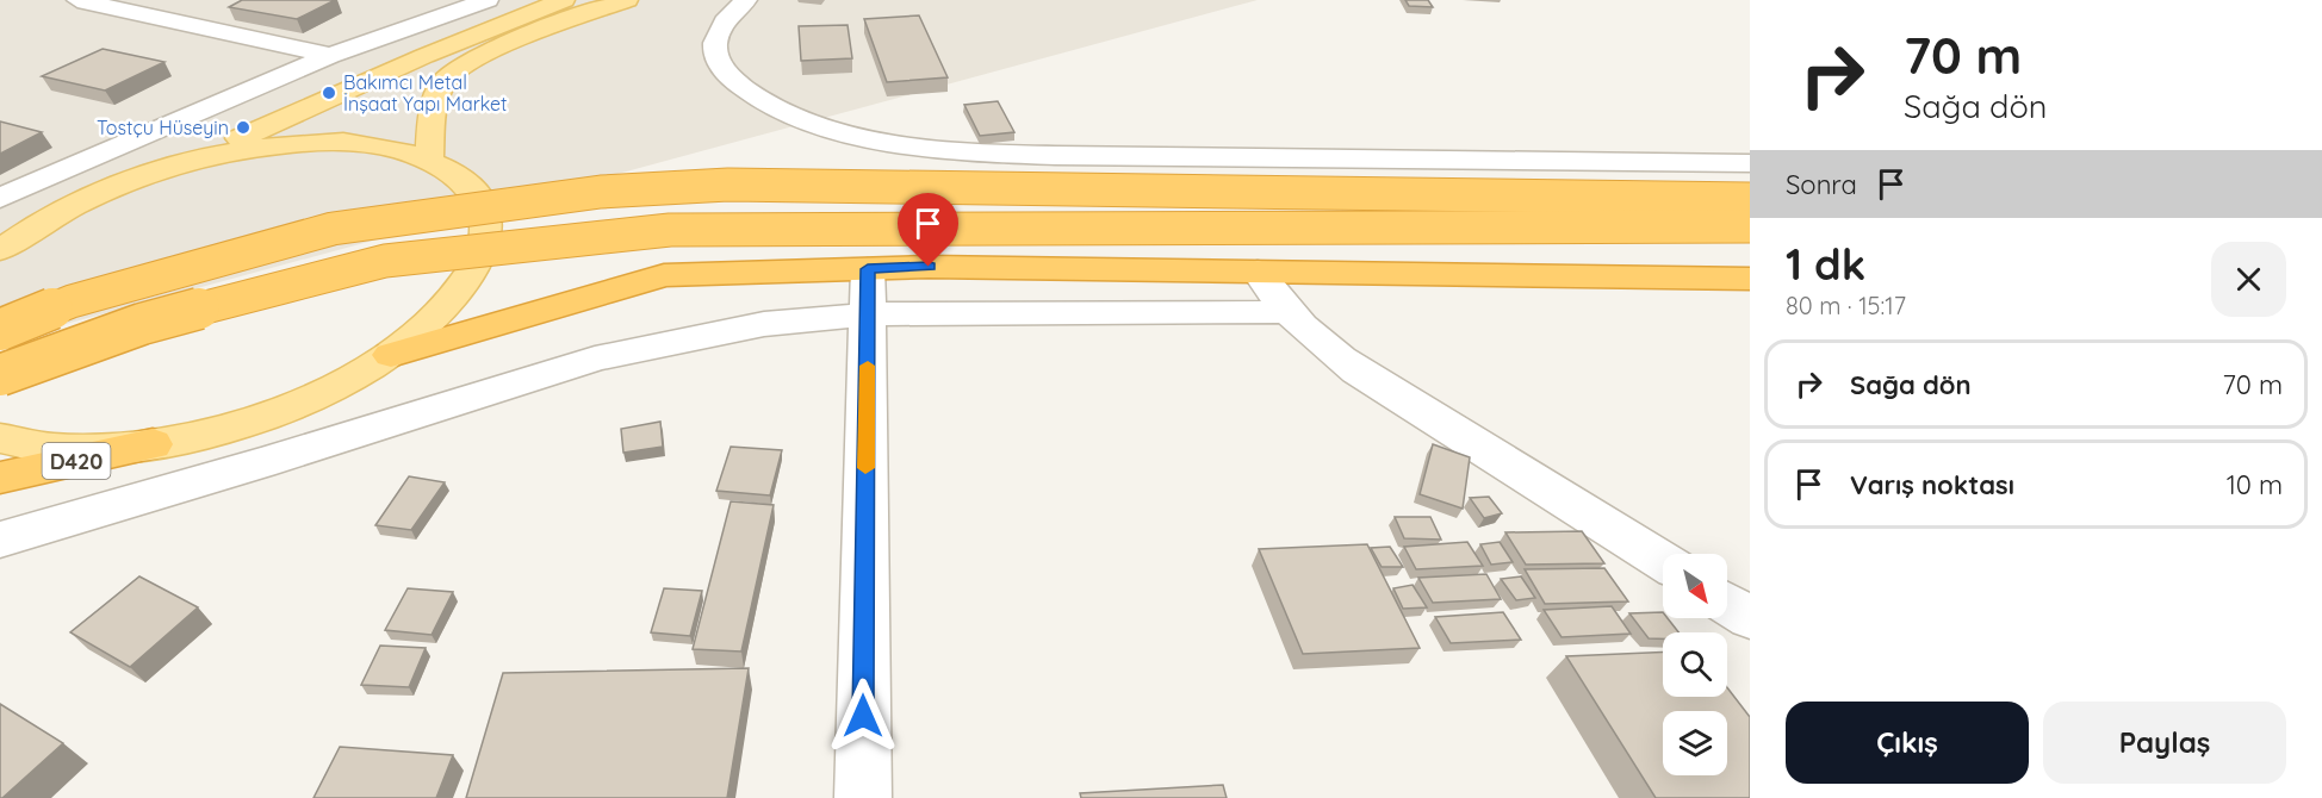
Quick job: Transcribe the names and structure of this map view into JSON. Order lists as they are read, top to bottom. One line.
{"streets":{"highway":["D420"]},"places":["Bakımcı Metal İnşaat Yapı Market","Tostçu Hüseyin"],"north":"bottom right","page":{"turn":["70 m","Sağa dön"],"then":"Sonra","heading":["1 dk","80 m · 15:17"],"list":[{"name":"Sağa dön","value":"70 m"},{"name":"Varış noktası","value":"10 m"}],"buttons":["Çıkış","Paylaş"]}}
